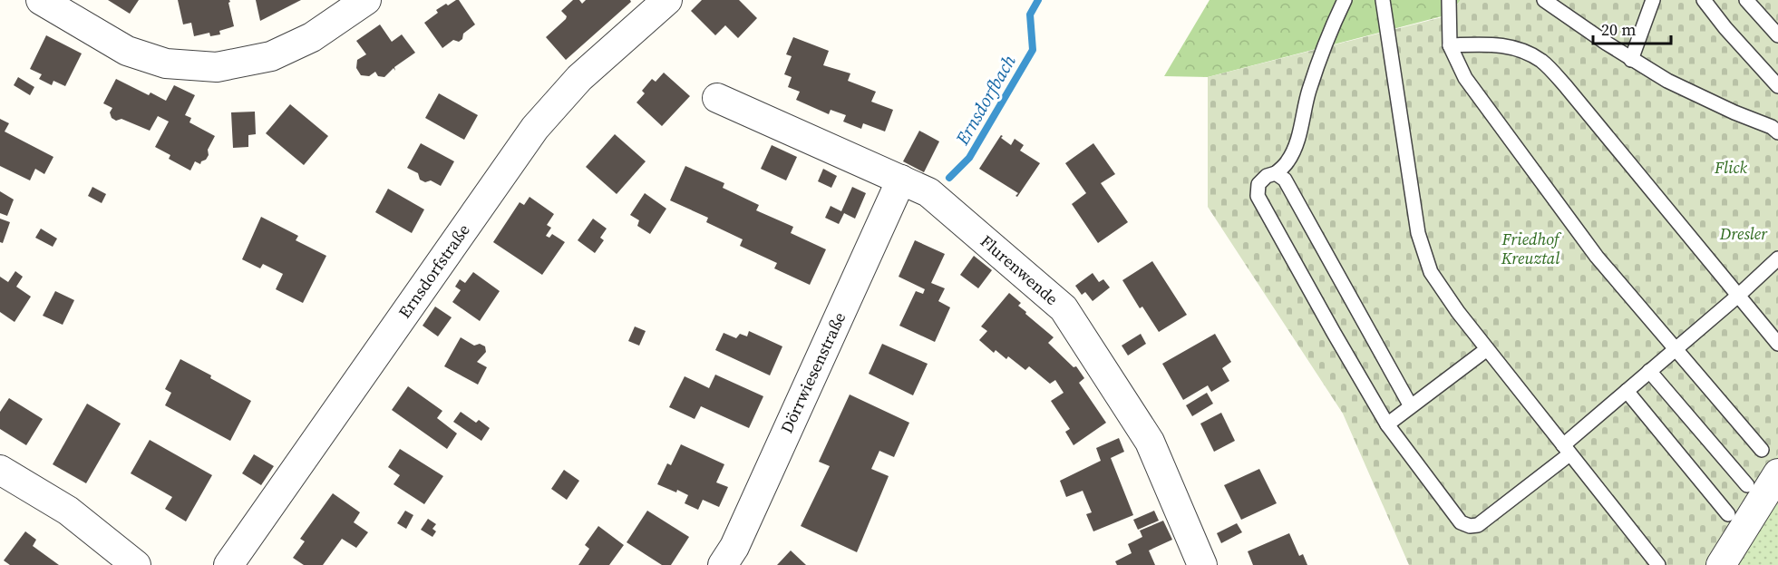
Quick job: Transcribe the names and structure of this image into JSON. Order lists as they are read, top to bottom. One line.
{"streets":{"street":["Flurenwende","Ernsdorfstraße","Dörrwiesenstraße"]},"crossings":[["Flurenwende","Dörrwiesenstraße"]],"water":["Ernsdorfbach"],"parks":["Flick","Dresler","Friedhof Kreuztal"],"scale_bar":"20 m"}
